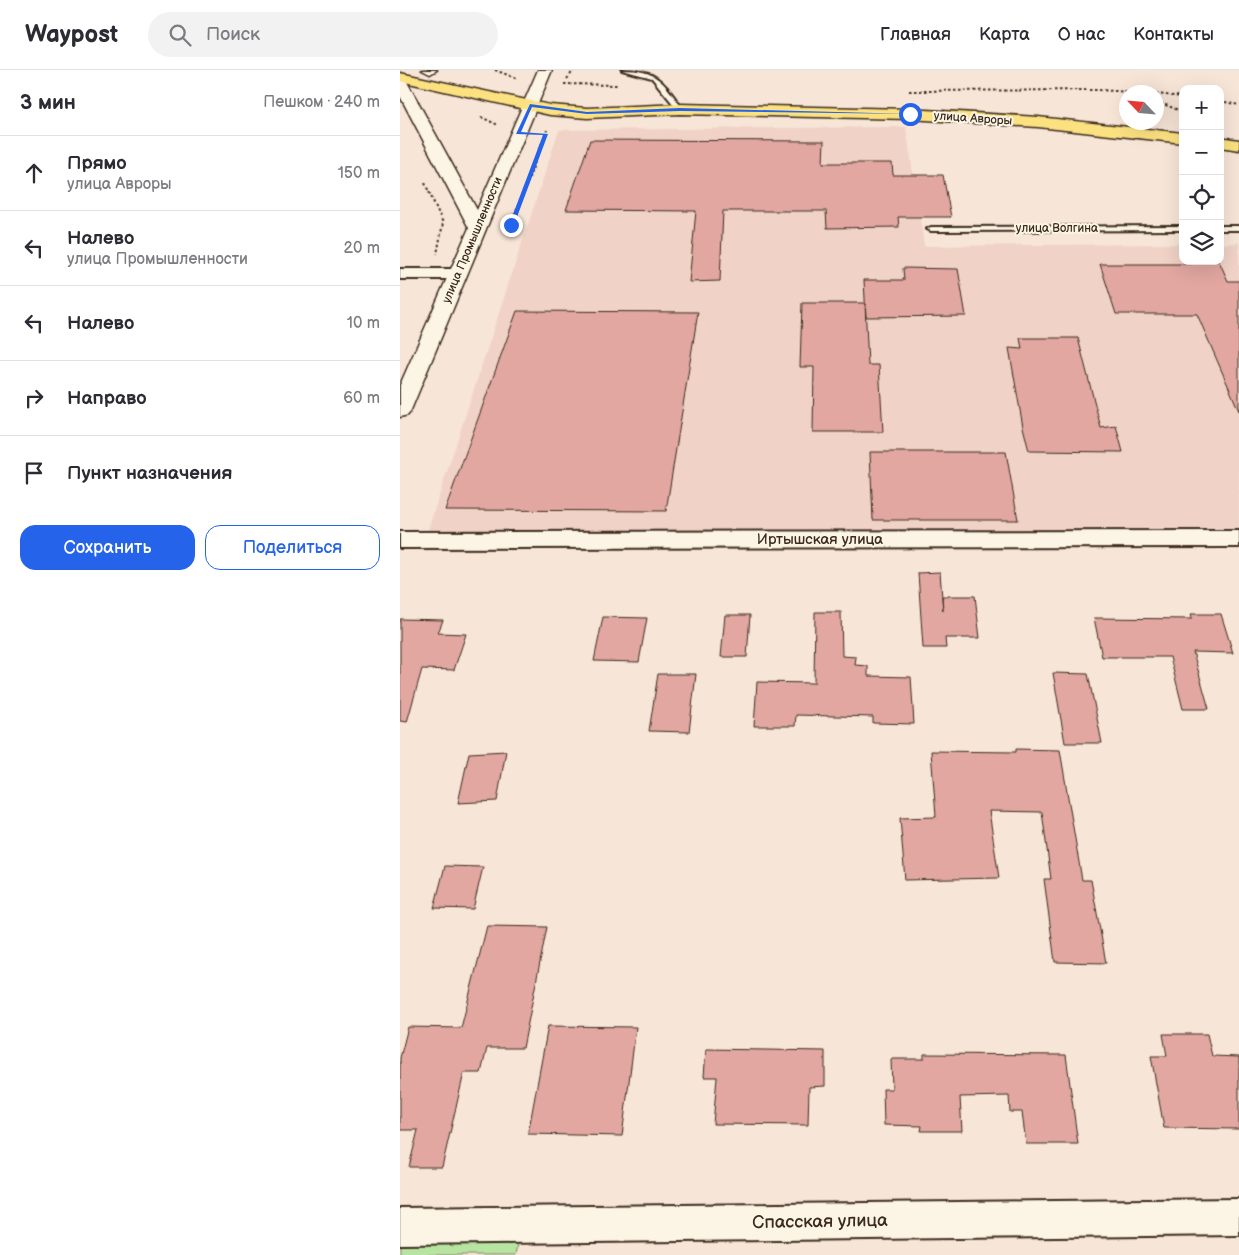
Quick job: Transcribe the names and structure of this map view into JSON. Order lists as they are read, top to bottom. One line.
{"streets":{"main road":["улица Авроры","улица Промышленности"],"street":["Иртышская улица","Спасская улица"],"lane":["улица Волгина"]},"crossings":[["улица Авроры","улица Промышленности"]],"north":"top left","page":{"header":"Waypost","search":"Поиск","nav":["Главная","Карта","О нас","Контакты"],"heading":["3 мин","Пешком · 240 m"],"map_buttons":["+","−"],"list":[["Прямо","улица Авроры","150 m"],["Налево","улица Промышленности","20 m"],["Налево","10 m"],["Направо","60 m"],"Пункт назначения"],"buttons":["Сохранить","Поделиться"]}}
